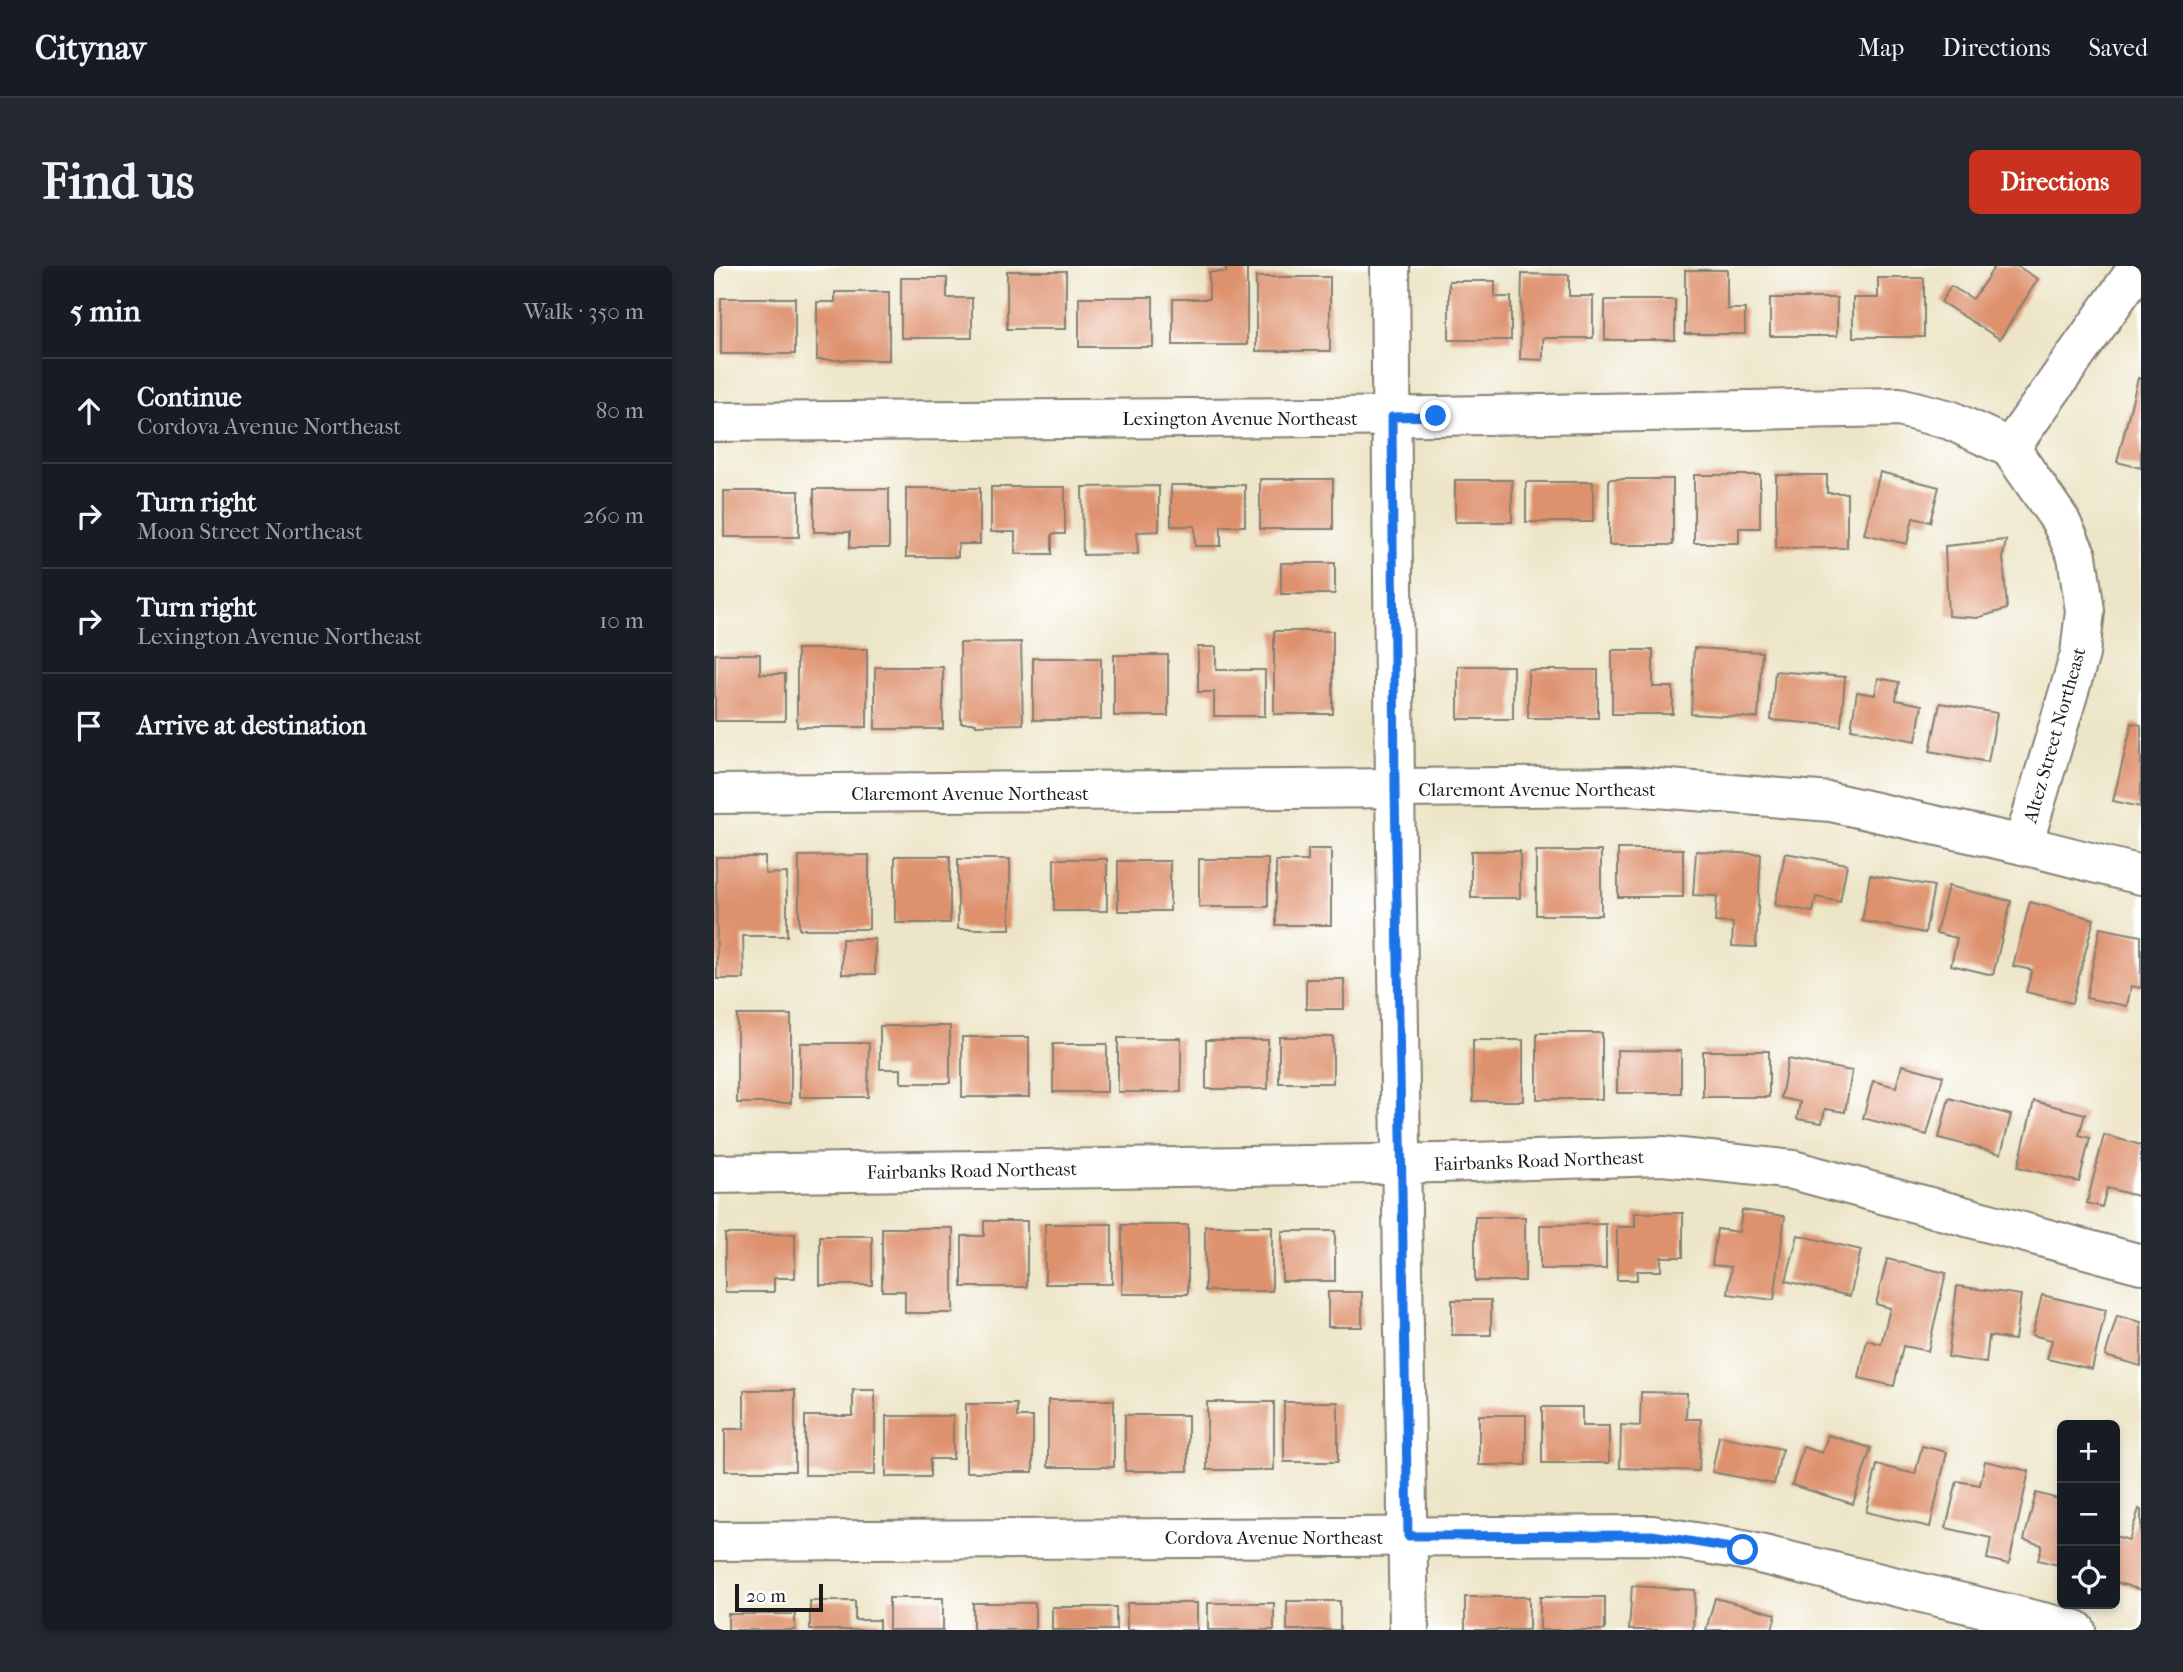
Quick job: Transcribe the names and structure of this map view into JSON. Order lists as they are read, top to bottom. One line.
{"streets":{"street":["Lexington Avenue Northeast","Altez Street Northeast","Claremont Avenue Northeast","Fairbanks Road Northeast","Cordova Avenue Northeast"]},"crossings":[["Lexington Avenue Northeast","Altez Street Northeast"],["Altez Street Northeast","Claremont Avenue Northeast"]],"scale_bar":"20 m","page":{"header":"Citynav","nav":["Map","Directions","Saved"],"buttons":"Directions","title":"Find us","heading":["5 min","Walk · 350 m"],"list":[["Continue","Cordova Avenue Northeast","80 m"],["Turn right","Moon Street Northeast","260 m"],["Turn right","Lexington Avenue Northeast","10 m"],"Arrive at destination"],"map_buttons":["+","−"],"scale":"20 m"}}
